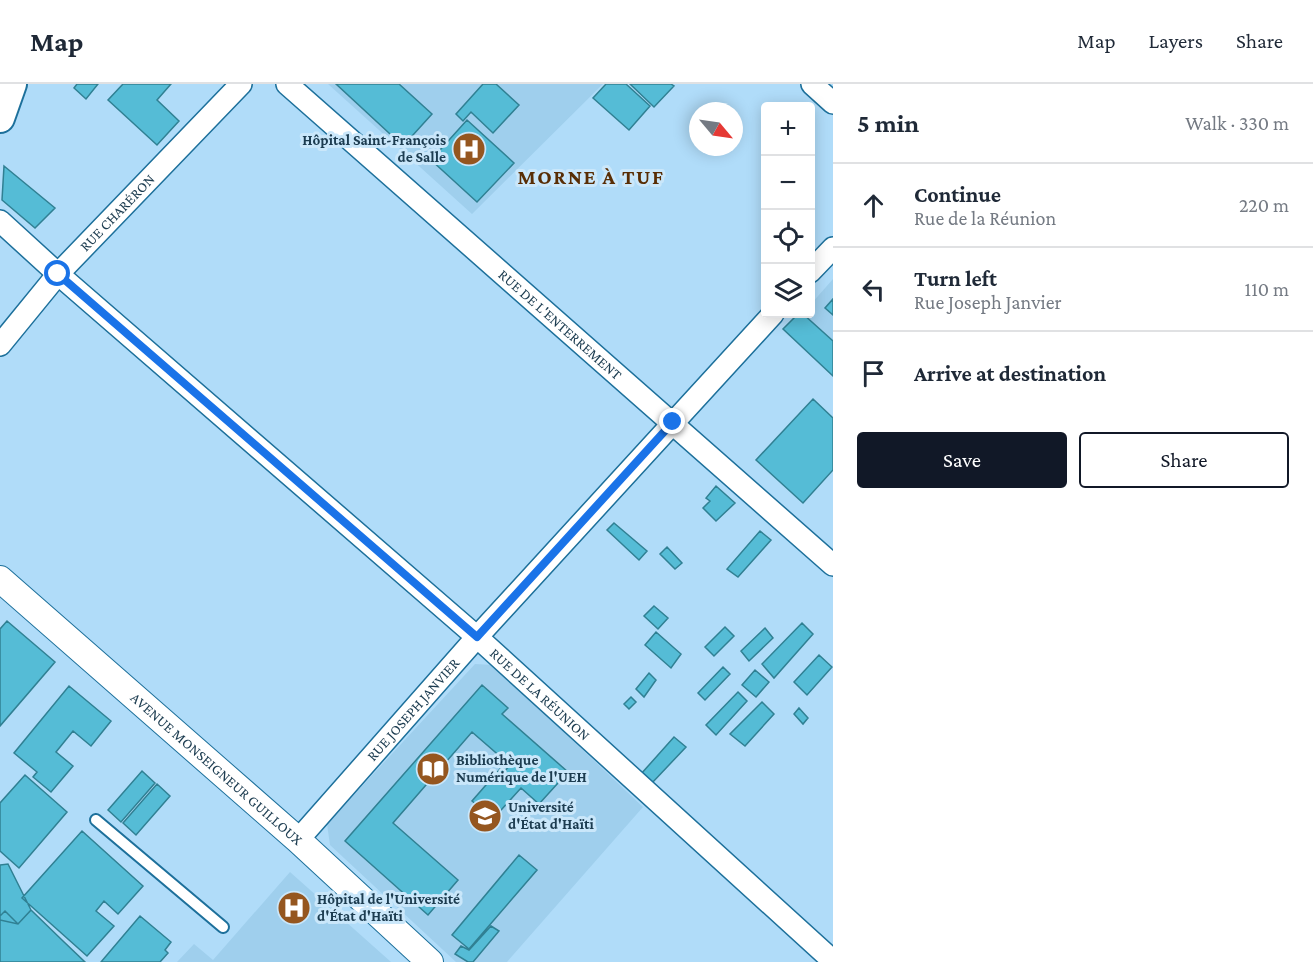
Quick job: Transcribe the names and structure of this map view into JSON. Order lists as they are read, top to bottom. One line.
{"streets":{"street":["RUE CHARÉRON","RUE DE L'ENTERREMENT","RUE DE LA RÉUNION","RUE JOSEPH JANVIER","AVENUE MONSEIGNEUR GUILLOUX"]},"crossings":[["RUE CHARÉRON","RUE DE LA RÉUNION"],["RUE DE L'ENTERREMENT","RUE JOSEPH JANVIER"],["RUE DE LA RÉUNION","RUE JOSEPH JANVIER"],["RUE JOSEPH JANVIER","AVENUE MONSEIGNEUR GUILLOUX"]],"districts":["MORNE À TUF"],"places":{"hospital":["Hôpital Saint-François de Salle","Hôpital de l'Université d'État d'Haïti"],"library":["Bibliothèque Numérique de l'UEH"],"school or university":["Université d'État d'Haïti"]},"north":"bottom right","page":{"header":"Map","nav":["Map","Layers","Share"],"heading":["5 min","Walk · 330 m"],"map_buttons":["+","−"],"list":[["Continue","Rue de la Réunion","220 m"],["Turn left","Rue Joseph Janvier","110 m"],"Arrive at destination"],"buttons":["Save","Share"]}}
